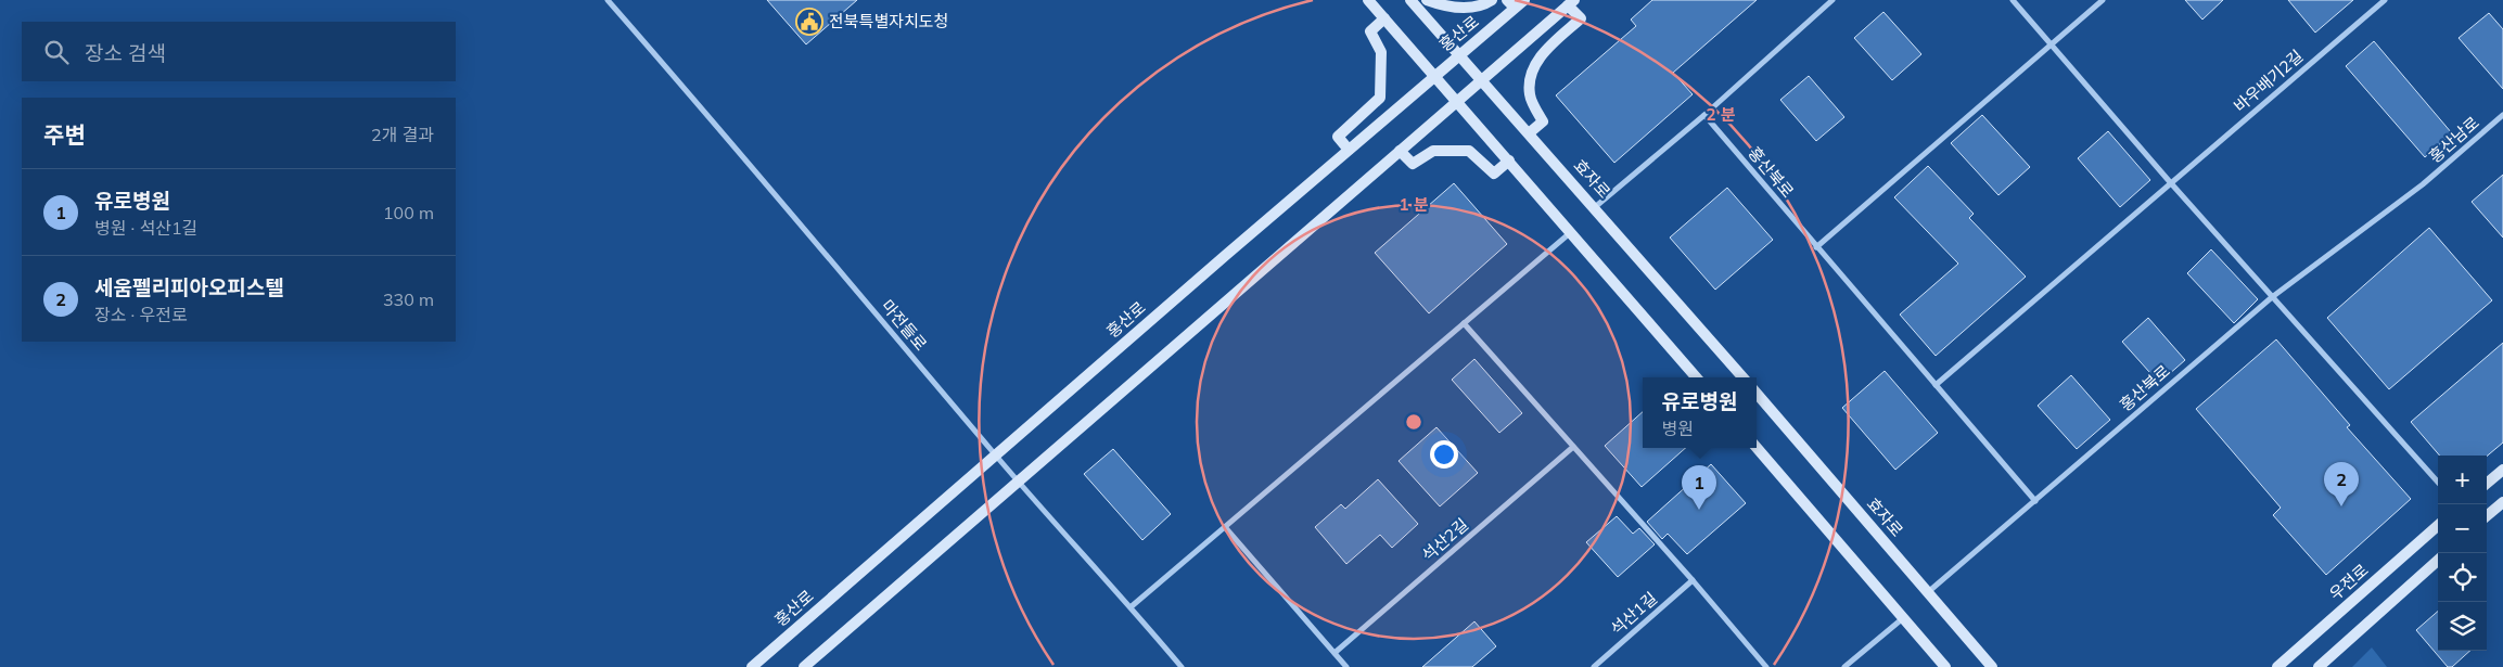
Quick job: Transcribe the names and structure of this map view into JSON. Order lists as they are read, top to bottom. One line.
{"streets":{"street":["홍산로","바우배기2길","홍산남로","홍산북로","효자로","마전들로","석산2길","우전로","석산1길"]},"crossings":[["홍산로","효자로"],["홍산로","마전들로"],["홍산남로","홍산북로"],["홍산북로","효자로"]],"places":{"public building":["전북특별자치도청"]},"page":{"search":"장소 검색","heading":["주변","2개 결과"],"list":[{"mark":"1","name":"유로병원","note":"병원 · 석산1길","value":"100 m"},{"mark":"2","name":"세움펠리피아오피스텔","note":"장소 · 우전로","value":"330 m"}],"popup":["유로병원","병원"],"map_buttons":["+","−"],"pins":["2","1"]},"rings":["2 분","1 분"]}
